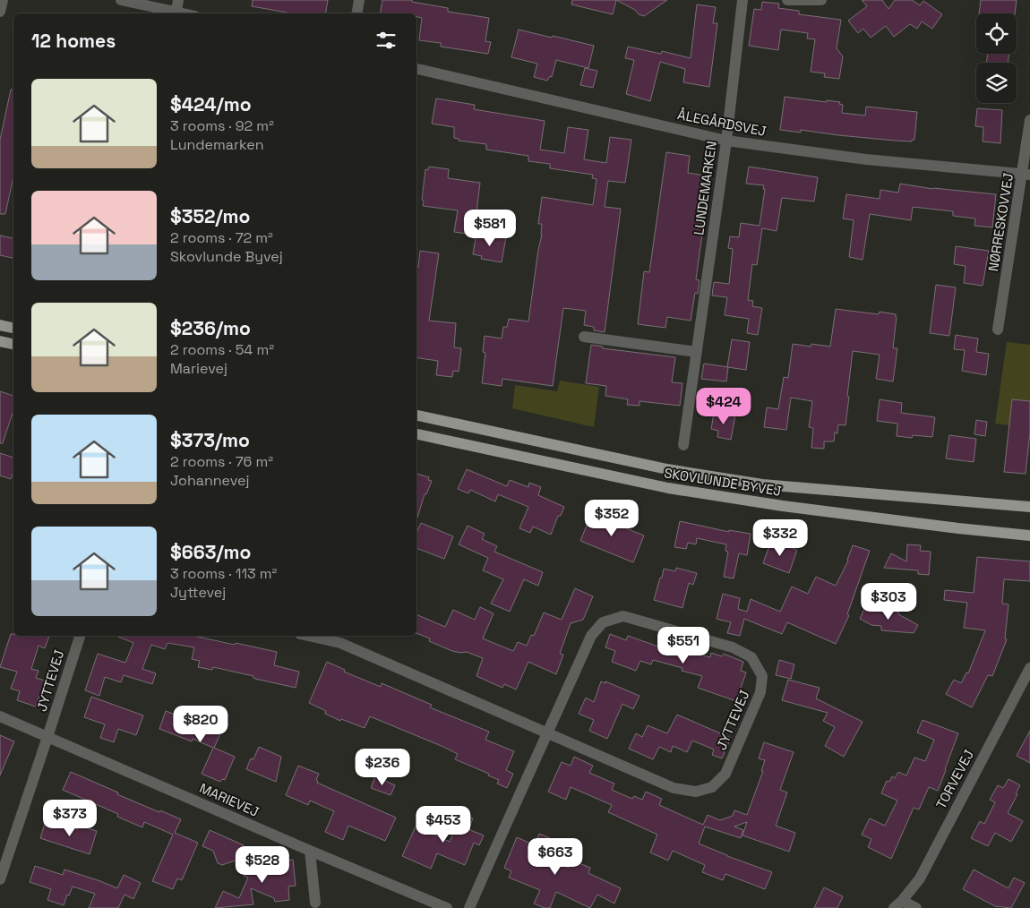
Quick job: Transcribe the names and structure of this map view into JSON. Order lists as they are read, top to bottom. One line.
{"streets":{"main road":["SKOVLUNDE BYVEJ"],"street":["ÅLEGÅRDSVEJ","LUNDEMARKEN","NØRRESKOVVEJ","JYTTEVEJ","TORVEVEJ","MARIEVEJ"]},"crossings":[["ÅLEGÅRDSVEJ","LUNDEMARKEN"],["ÅLEGÅRDSVEJ","NØRRESKOVVEJ"],["JYTTEVEJ","MARIEVEJ"]],"page":{"heading":"12 homes","list":[{"name":"$424/mo","note":"3 rooms · 92 m² · Lundemarken"},{"name":"$352/mo","note":"2 rooms · 72 m² · Skovlunde Byvej"},{"name":"$236/mo","note":"2 rooms · 54 m² · Marievej"},{"name":"$373/mo","note":"2 rooms · 76 m² · Johannevej"},{"name":"$663/mo","note":"3 rooms · 113 m² · Jyttevej"}],"price":["$581","$424","$352","$332","$303","$551","$820","$236","$373","$453","$663","$528"]}}
